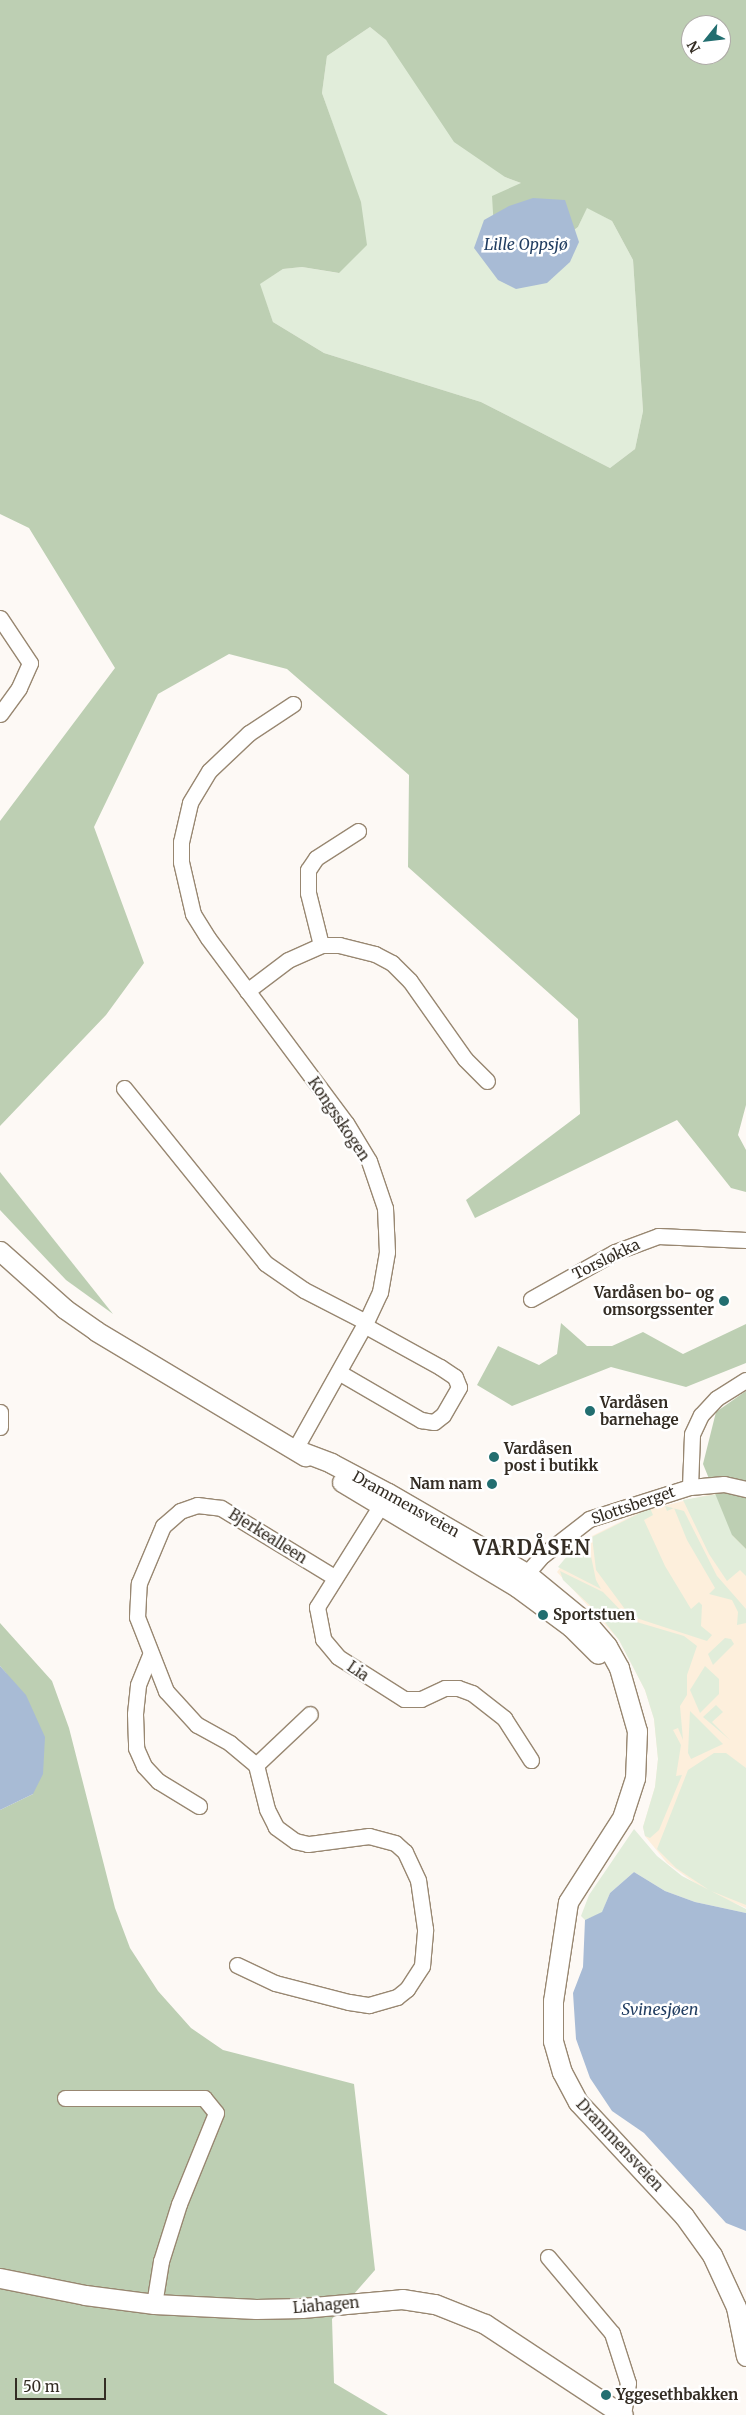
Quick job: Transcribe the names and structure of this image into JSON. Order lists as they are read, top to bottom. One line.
{"streets":{"main road":["Drammensveien","Liahagen"],"street":["Kongsskogen","Torsløkka","Slottsberget","Bjerkealleen","Lia"]},"crossings":[["Kongsskogen","Drammensveien"],["Drammensveien","Slottsberget"],["Drammensveien","Lia"],["Bjerkealleen","Lia"]],"districts":["VARDÅSEN"],"water":["Lille Oppsjø","Svinesjøen"],"places":["Vardåsen bo- og omsorgssenter","Vardåsen barnehage","Vardåsen post i butikk","Nam nam","Sportstuen","Yggesethbakken"],"scale_bar":"50 m","north":"bottom left"}
